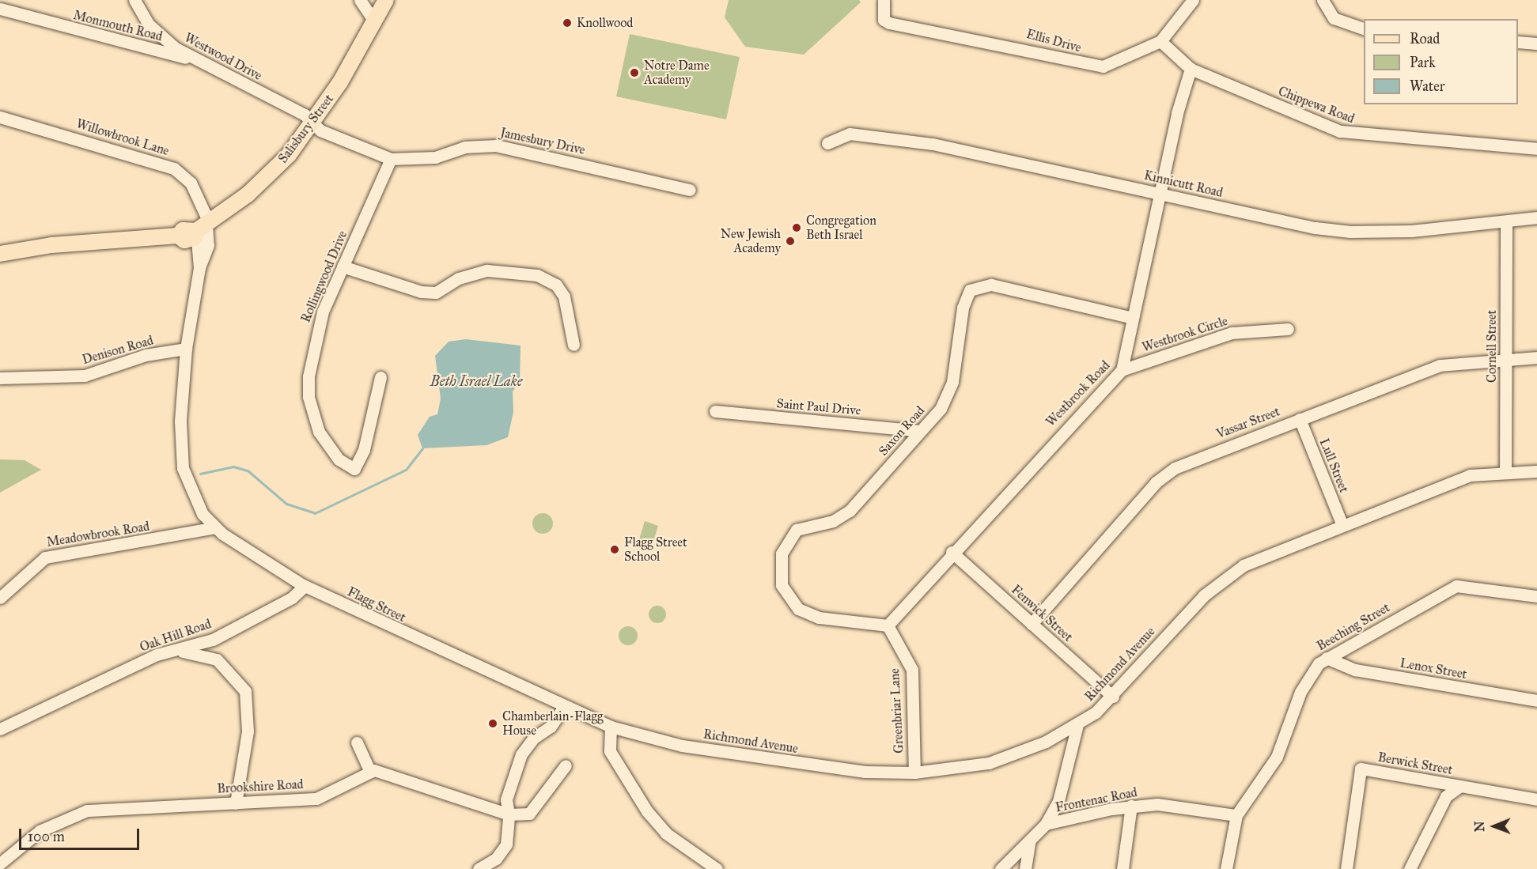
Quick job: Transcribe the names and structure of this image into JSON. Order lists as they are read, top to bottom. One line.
{"streets":{"main road":["Salisbury Street"],"street":["Monmouth Road","Ellis Drive","Westwood Drive","Chippewa Road","Willowbrook Lane","Jamesbury Drive","Kinnicutt Road","Rollingwood Drive","Westbrook Circle","Cornell Street","Denison Road","Westbrook Road","Saint Paul Drive","Vassar Street","Saxon Road","Lull Street","Meadowbrook Road","Flagg Street","Fenwick Street","Beeching Street","Oak Hill Road","Richmond Avenue","Lenox Street","Greenbriar Lane","Berwick Street","Brookshire Road","Frontenac Road"]},"crossings":[["Monmouth Road","Westwood Drive"],["Ellis Drive","Chippewa Road"],["Westwood Drive","Salisbury Street"],["Westwood Drive","Jamesbury Drive"],["Chippewa Road","Westbrook Road"],["Salisbury Street","Willowbrook Lane"],["Salisbury Street","Jamesbury Drive"],["Salisbury Street","Flagg Street"],["Willowbrook Lane","Flagg Street"],["Jamesbury Drive","Rollingwood Drive"],["Kinnicutt Road","Cornell Street"],["Kinnicutt Road","Westbrook Road"],["Westbrook Circle","Westbrook Road"],["Cornell Street","Vassar Street"],["Cornell Street","Richmond Avenue"],["Denison Road","Flagg Street"],["Westbrook Road","Saxon Road"],["Westbrook Road","Fenwick Street"],["Westbrook Road","Greenbriar Lane"],["Saint Paul Drive","Saxon Road"],["Vassar Street","Lull Street"],["Vassar Street","Fenwick Street"],["Saxon Road","Greenbriar Lane"],["Lull Street","Richmond Avenue"],["Meadowbrook Road","Flagg Street"],["Flagg Street","Oak Hill Road"],["Flagg Street","Richmond Avenue"],["Fenwick Street","Richmond Avenue"],["Beeching Street","Lenox Street"],["Beeching Street","Frontenac Road"],["Richmond Avenue","Greenbriar Lane"]],"water":["Beth Israel Lake"],"places":["Knollwood","Notre Dame Academy","Congregation Beth Israel","New Jewish Academy","Flagg Street School","Chamberlain-Flagg House"],"legend":["Road","Park","Water"],"scale_bar":"100 m","north":"left"}
